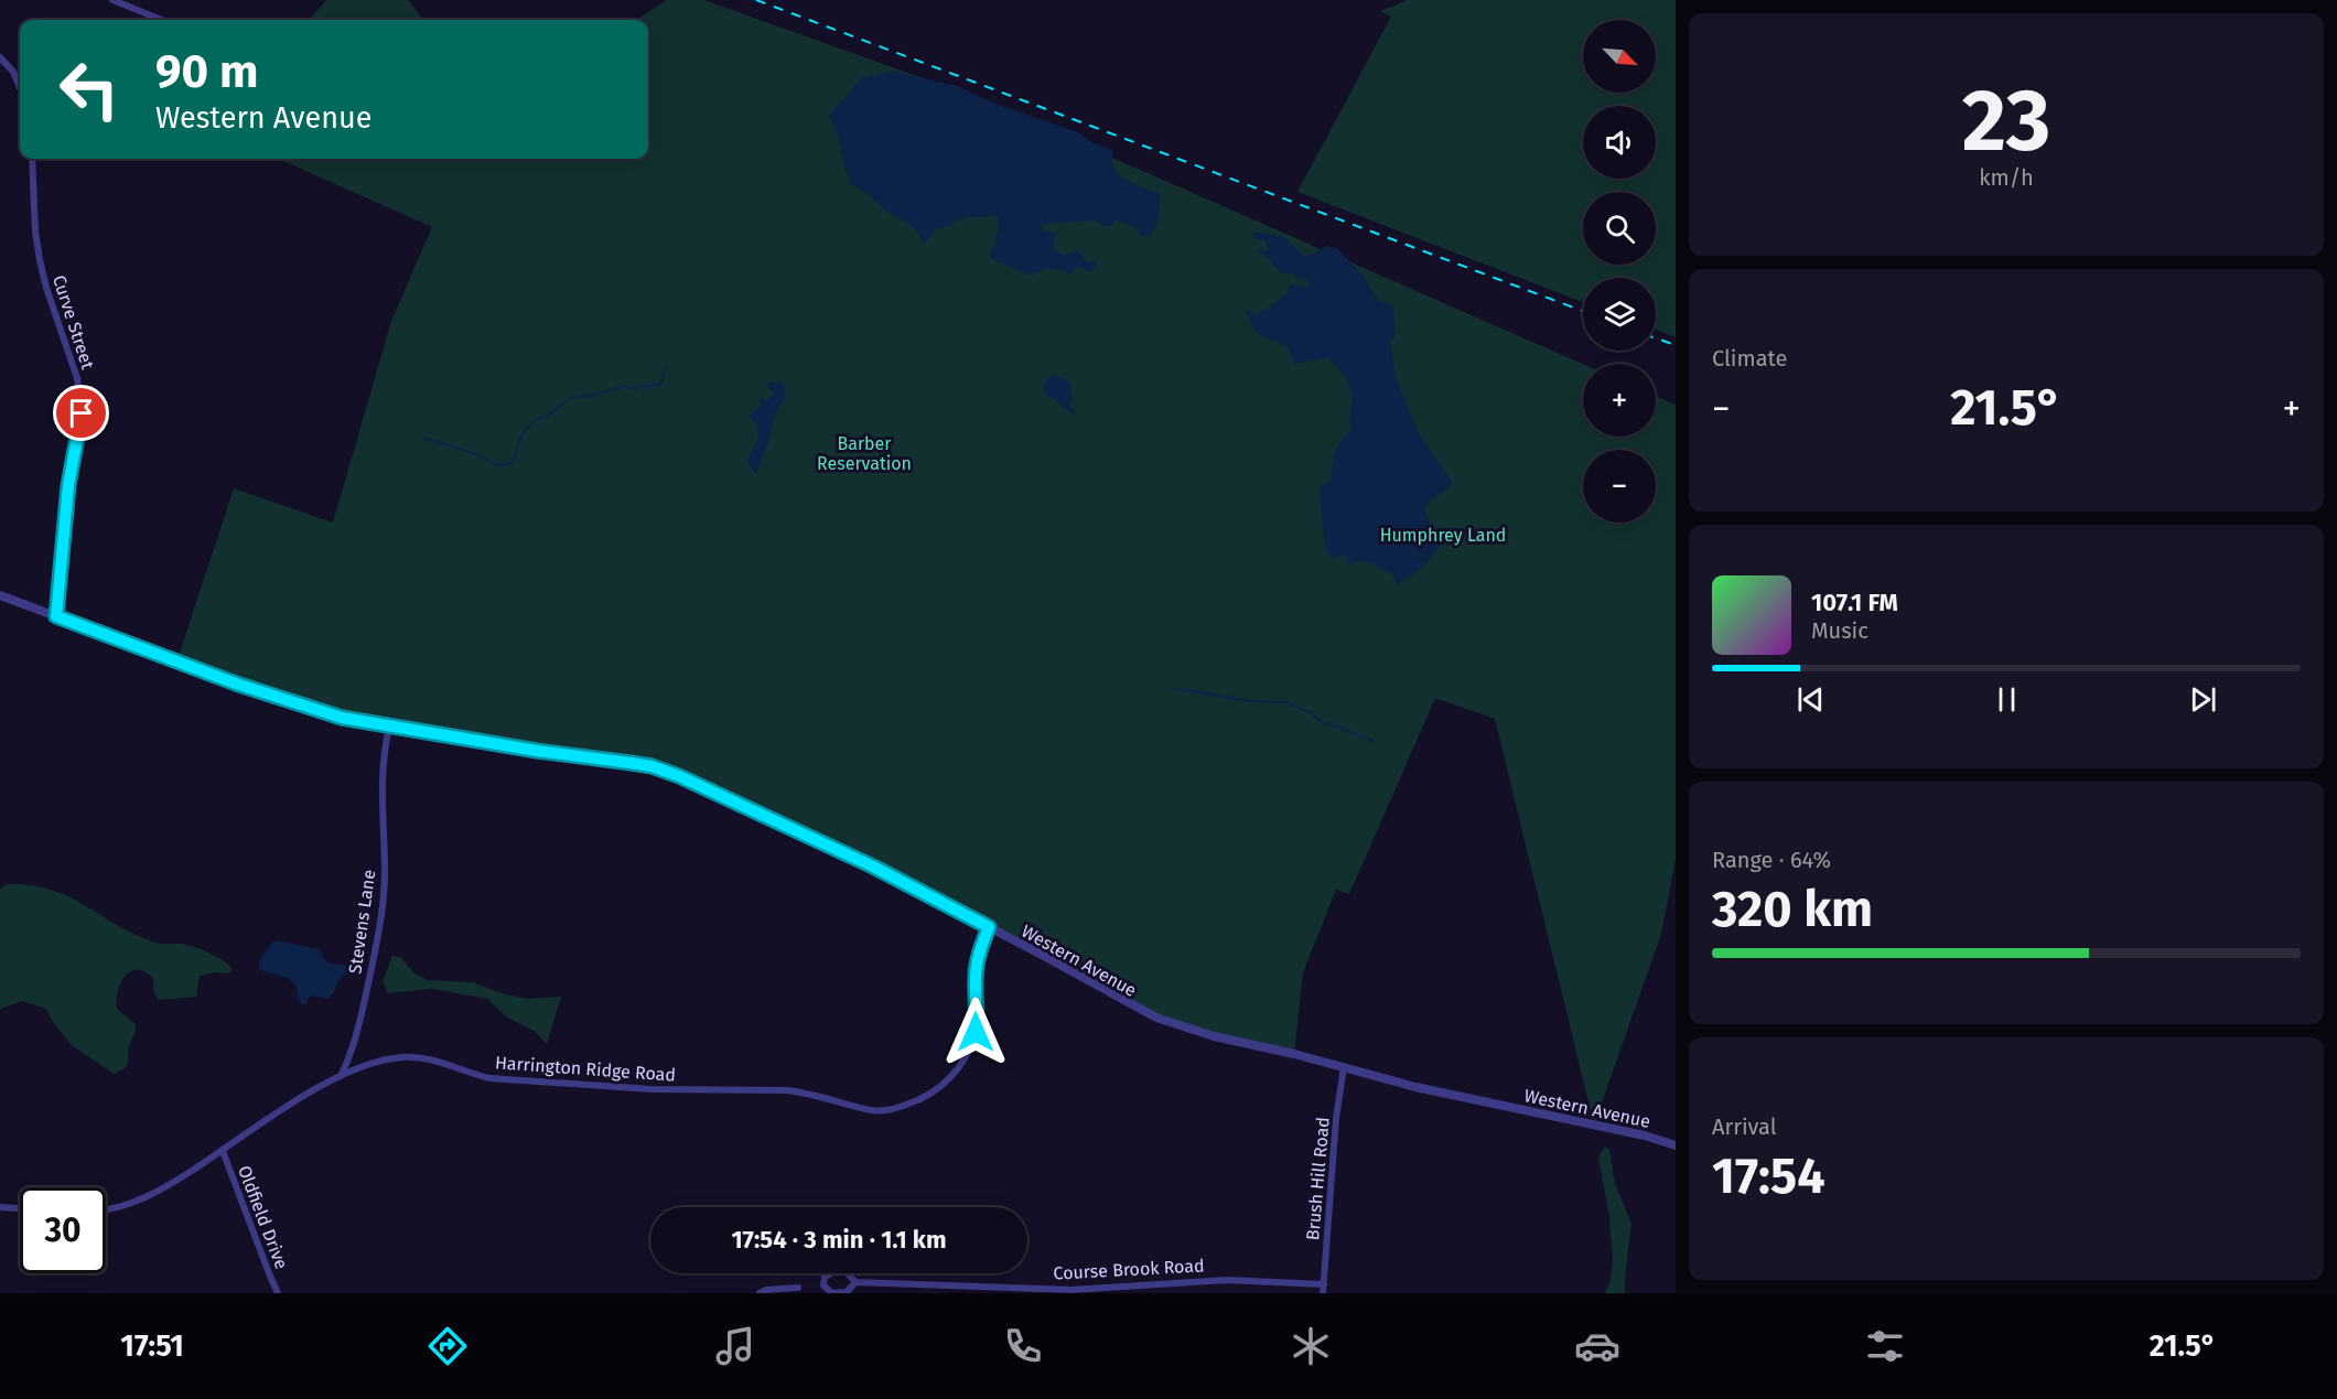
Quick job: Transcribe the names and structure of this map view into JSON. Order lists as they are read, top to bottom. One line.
{"streets":{"street":["Curve Street","Stevens Lane","Western Avenue","Harrington Ridge Road","Brush Hill Road","Oldfield Drive","Course Brook Road"]},"crossings":[["Curve Street","Western Avenue"],["Stevens Lane","Western Avenue"],["Stevens Lane","Harrington Ridge Road"],["Western Avenue","Harrington Ridge Road"],["Western Avenue","Brush Hill Road"],["Harrington Ridge Road","Oldfield Drive"],["Brush Hill Road","Course Brook Road"]],"parks":["Barber Reservation","Humphrey Land"],"north":"bottom right","page":{"tile":[["23","km/h"],"Climate",["Range · 64%","320 km"],["Arrival","17:54"]],"map_buttons":["+","−"],"turn":["90 m","Western Avenue"],"heat":["−","21.5°","+"],"song":["107.1 FM","Music"],"limit":"30","trip":"17:54 · 3 min · 1.1 km","tabs":["17:51","21.5°"]}}
